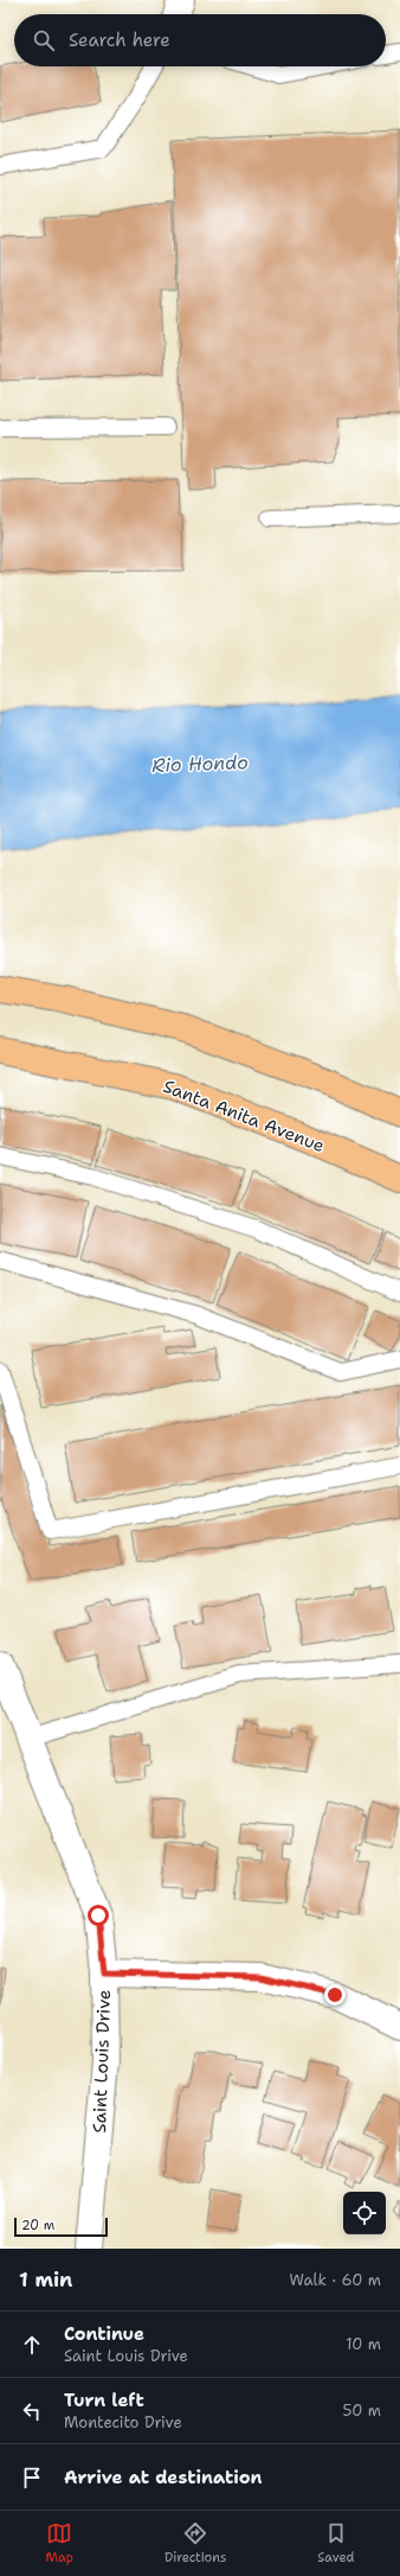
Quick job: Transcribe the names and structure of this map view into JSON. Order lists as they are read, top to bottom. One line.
{"streets":{"main road":["Santa Anita Avenue"],"street":["Saint Louis Drive"]},"water":["Rio Hondo"],"scale_bar":"20 m","page":{"search":"Search here","scale":"20 m","heading":["1 min","Walk · 60 m"],"list":[["Continue","Saint Louis Drive","10 m"],["Turn left","Montecito Drive","50 m"],"Arrive at destination"],"nav":["Map","Directions","Saved"]}}
